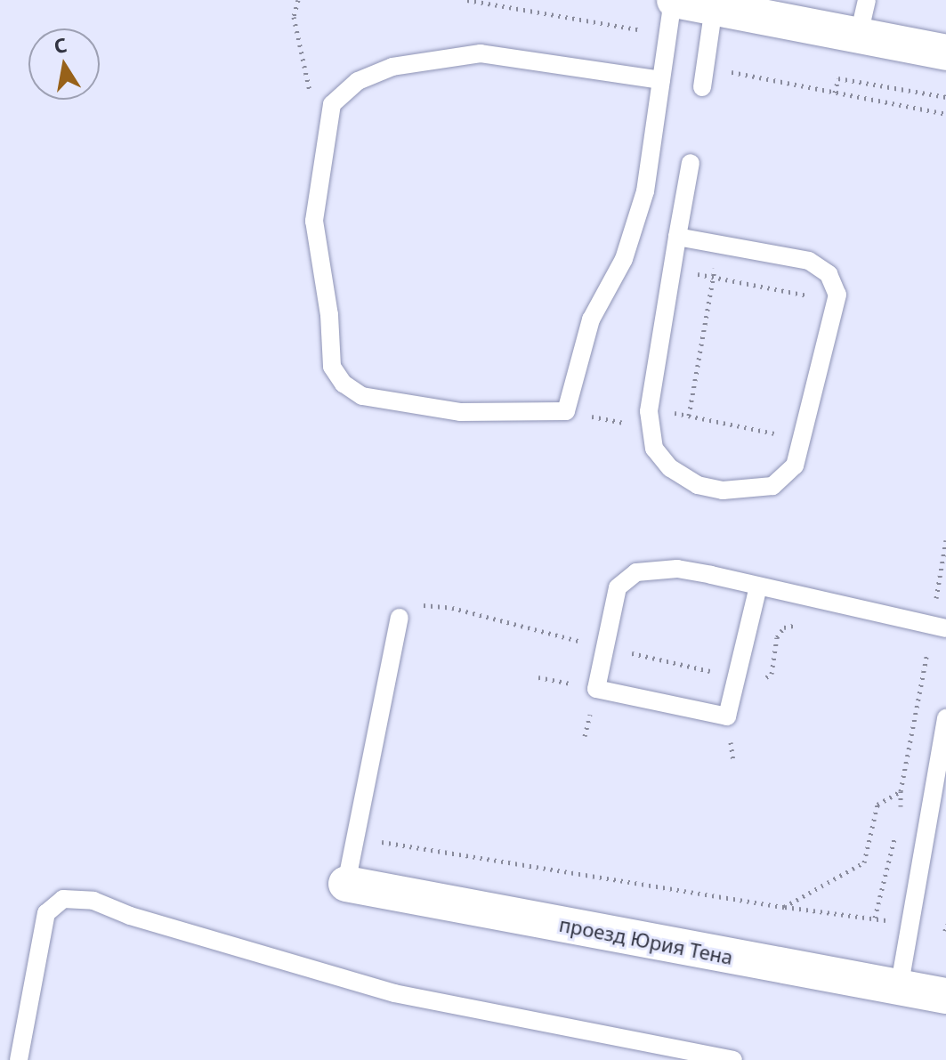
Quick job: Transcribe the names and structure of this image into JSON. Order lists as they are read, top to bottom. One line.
{"streets":{"street":["проезд Юрия Тена"]},"north":"top"}
